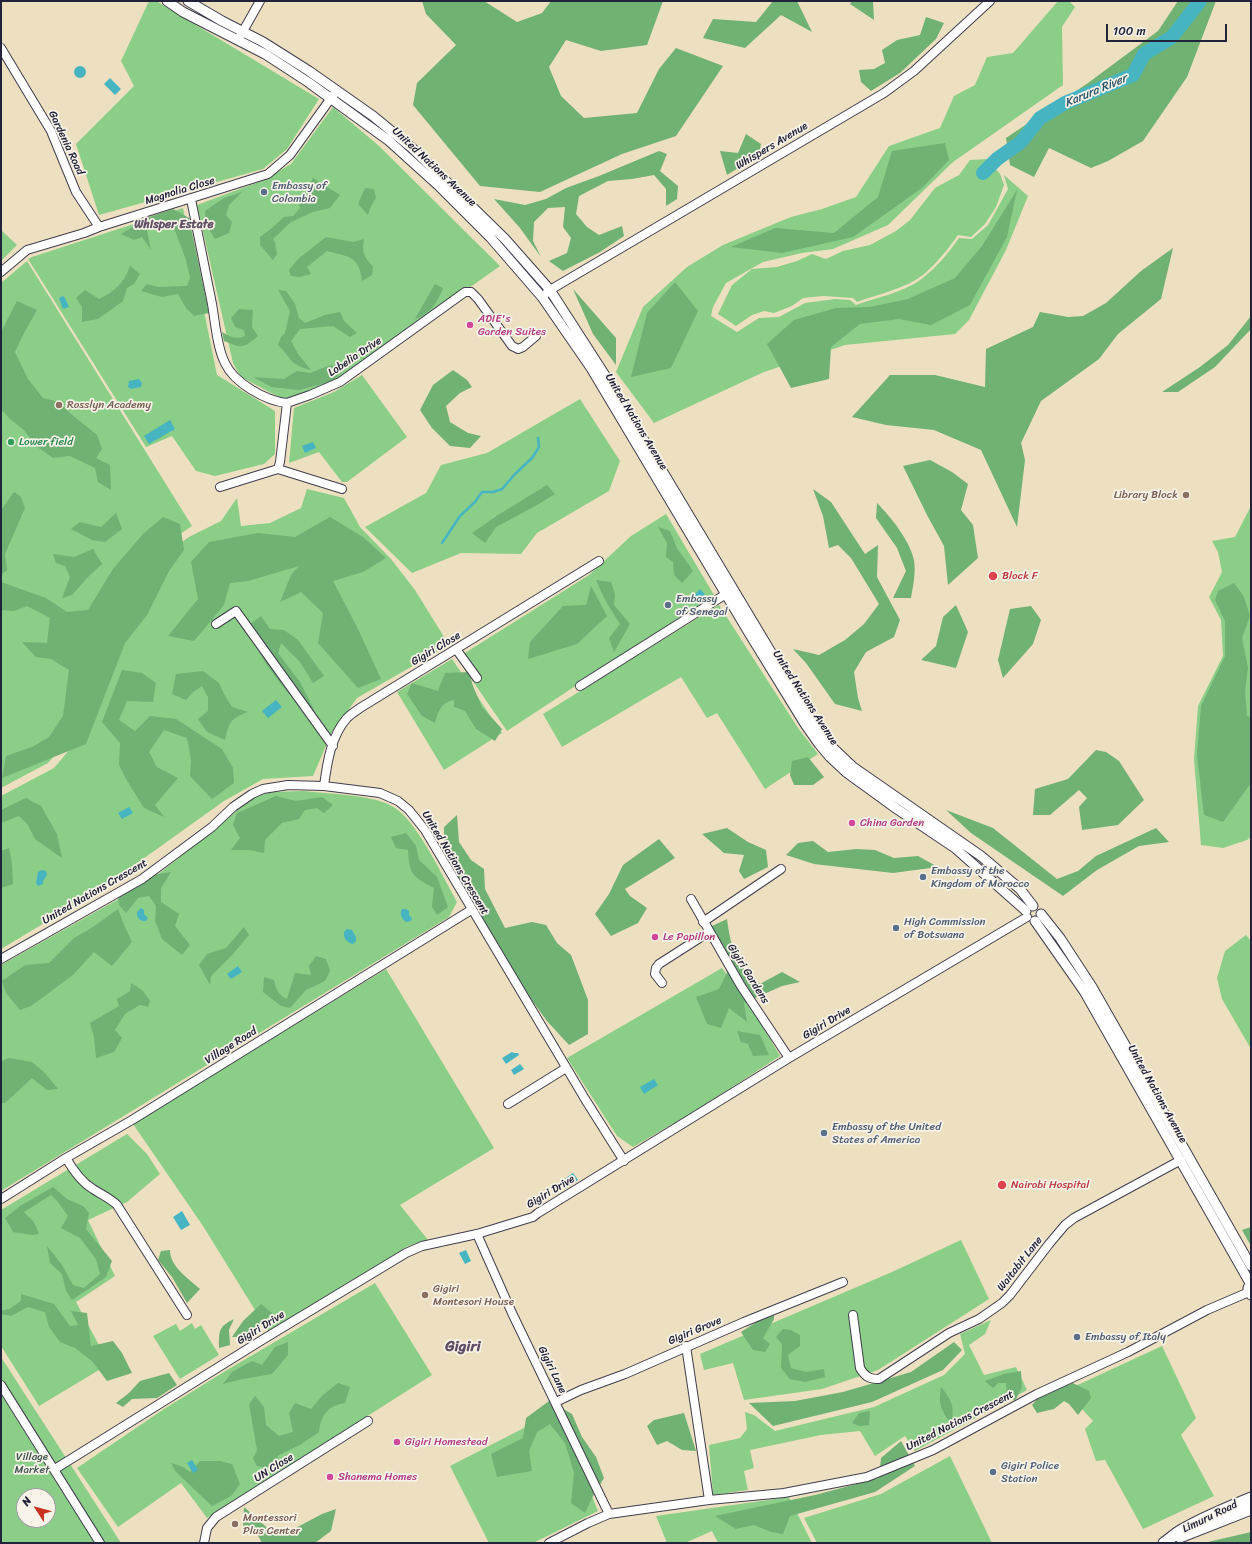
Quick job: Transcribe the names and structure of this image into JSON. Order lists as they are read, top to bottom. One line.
{"streets":{"main road":["Limuru Road"],"street":["Gardenia Road","Whispers Avenue","United Nations Avenue","Magnolia Close","Lobelia Drive","Gigiri Close","United Nations Crescent","Gigiri Gardens","Gigiri Drive","Village Road","Waitabit Lane","Gigiri Grove","Gigiri Lane","UN Close"]},"crossings":[["Gardenia Road","Magnolia Close"],["Whispers Avenue","United Nations Avenue"],["United Nations Avenue","Magnolia Close"],["United Nations Avenue","United Nations Crescent"],["United Nations Avenue","Gigiri Drive"],["United Nations Avenue","Waitabit Lane"],["Gigiri Close","United Nations Crescent"],["United Nations Crescent","Gigiri Drive"],["United Nations Crescent","Village Road"],["United Nations Crescent","Gigiri Lane"],["Gigiri Gardens","Gigiri Drive"],["Gigiri Drive","Gigiri Lane"],["Gigiri Grove","Gigiri Lane"]],"districts":["Whisper Estate","Gigiri"],"water":["Karura River"],"parks":["Village Market"],"places":["Embassy of Colombia","ADIE's Garden Suites","Rosslyn Academy","Lower field","Library Block","Block F","Embassy of Senegal","China Garden","Embassy of the Kingdom of Morocco","High Commission of Botswana","Le Papillon","Embassy of the United States of America","Nairobi Hospital","Gigiri Montesori House","Embassy of Italy","Gigiri Homestead","Gigiri Police Station","Shanema Homes","Montessori Plus Center"],"scale_bar":"100 m","north":"top left"}
